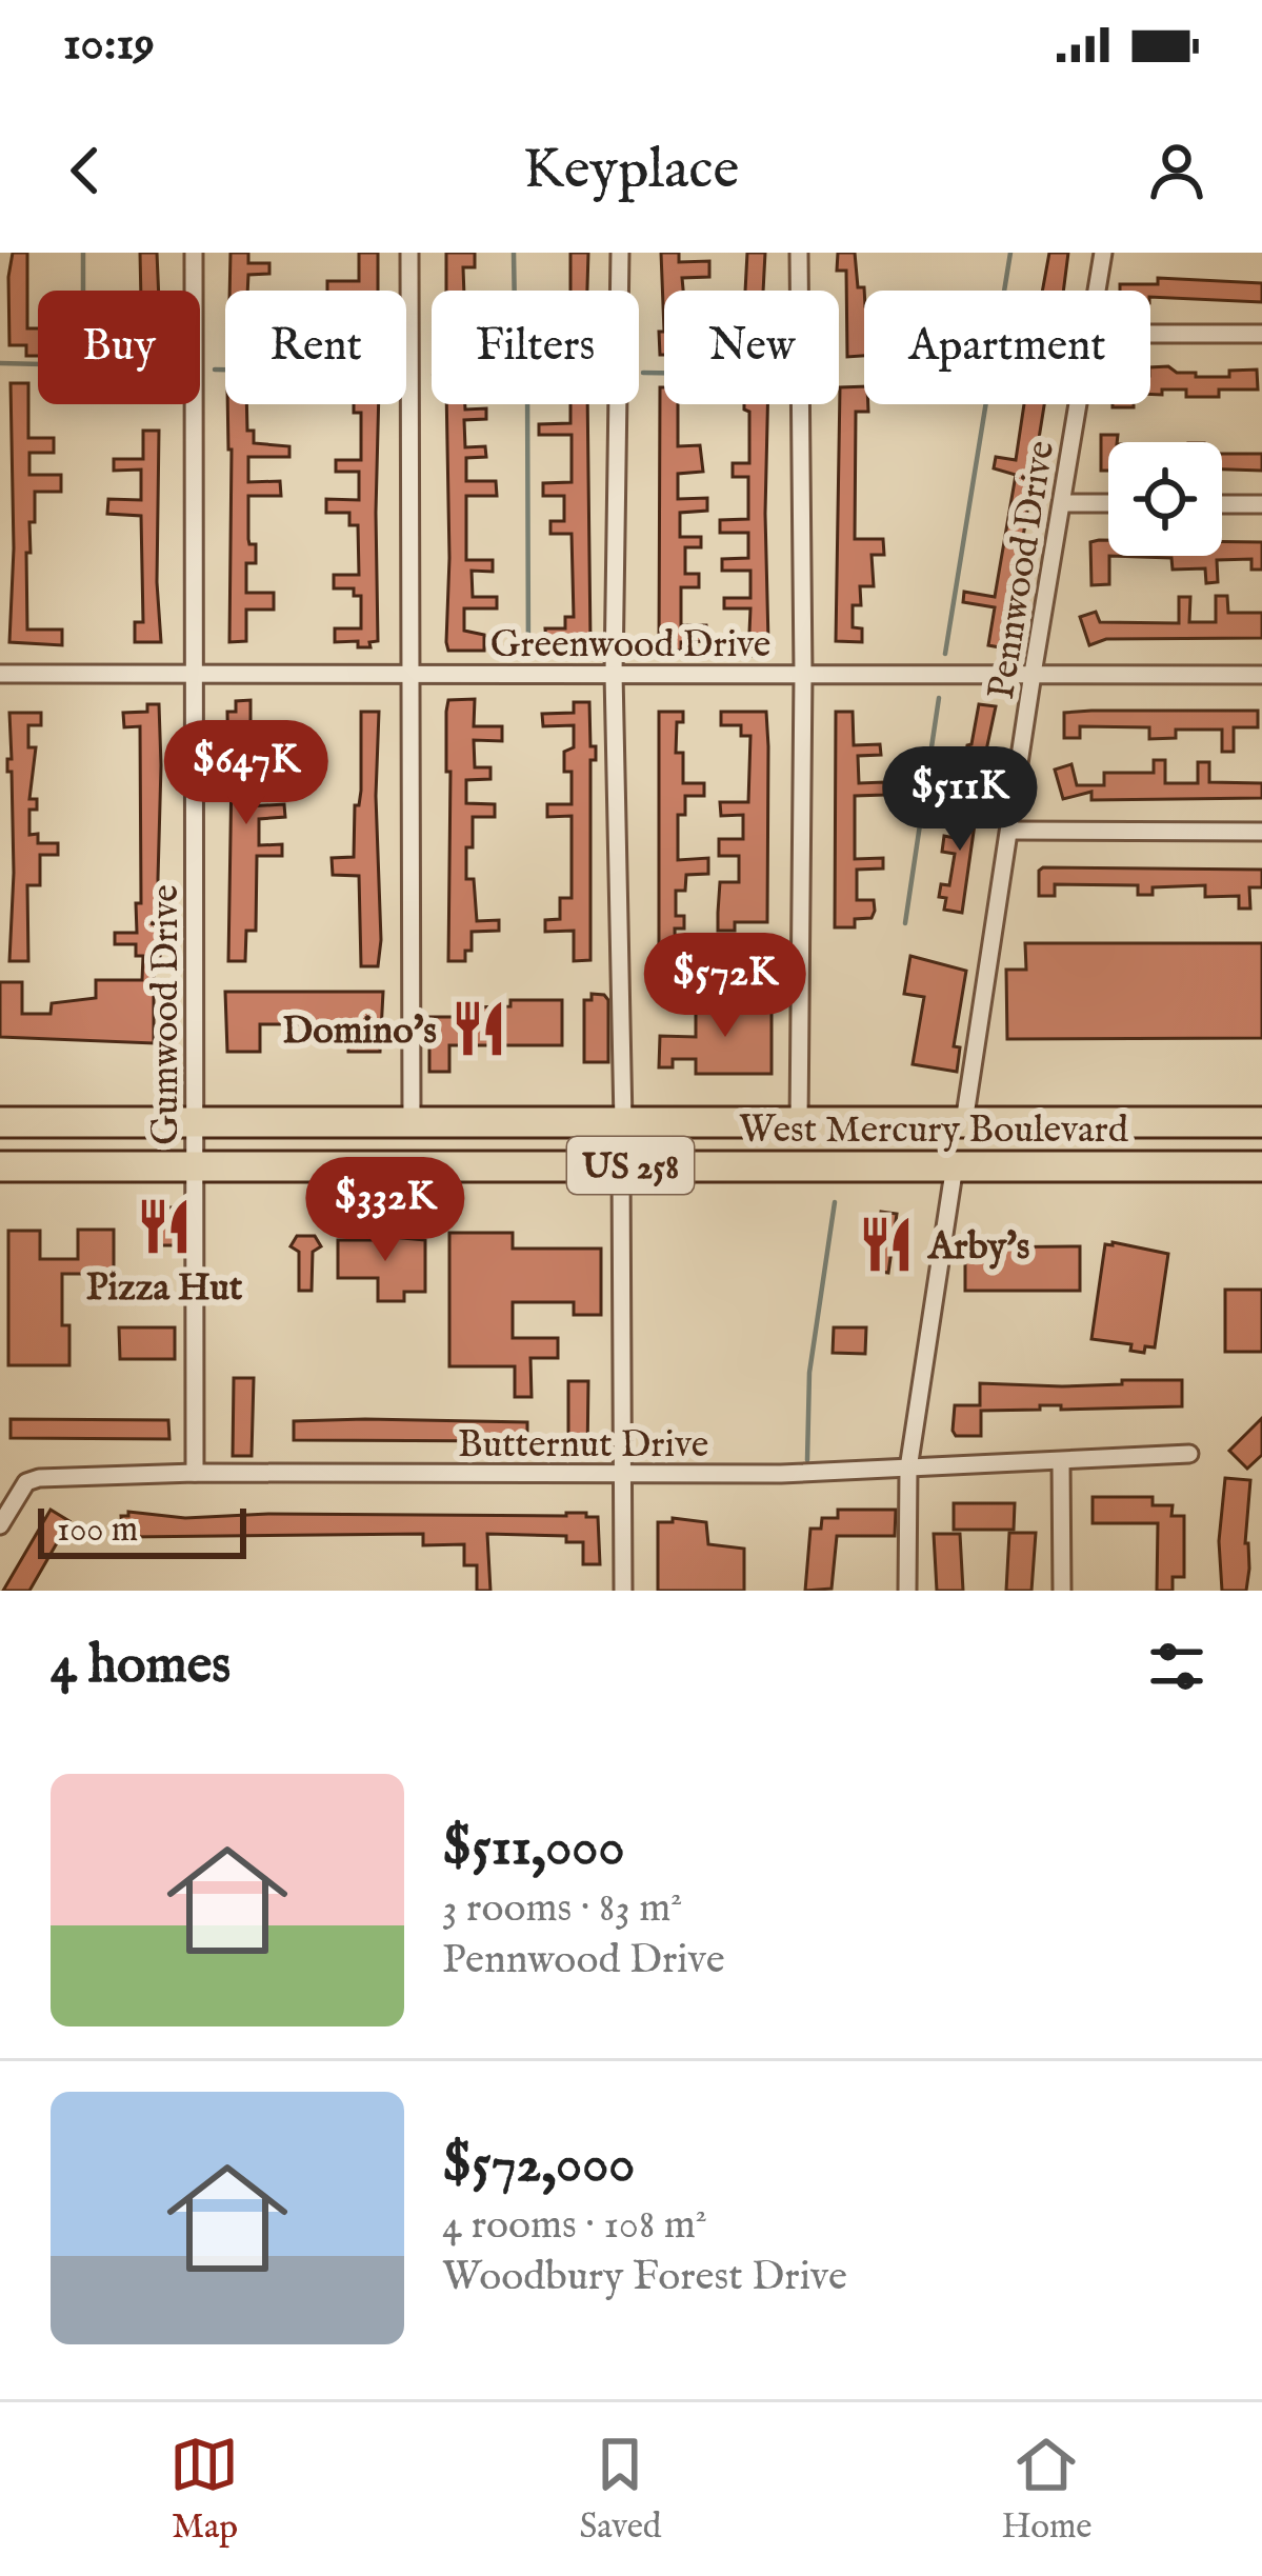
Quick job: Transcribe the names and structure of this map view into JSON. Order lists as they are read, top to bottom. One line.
{"streets":{"highway":["West Mercury Boulevard","US 258"],"street":["Pennwood Drive","Greenwood Drive","Gumwood Drive","Butternut Drive"]},"crossings":[["Pennwood Drive","Greenwood Drive"],["Pennwood Drive","West Mercury Boulevard"],["Greenwood Drive","Gumwood Drive"],["Gumwood Drive","West Mercury Boulevard"],["Gumwood Drive","Butternut Drive"]],"places":{"restaurant":["Domino's","Pizza Hut","Arby's"]},"scale_bar":"100 m","page":{"status":"10:19","header":"Keyplace","chip":["Buy","Rent","Filters","New","Apartment"],"price":["$647K","$511K","$572K","$332K"],"scale":"100 m","heading":"4 homes","list":[{"name":"$511,000","note":"3 rooms · 83 m² · Pennwood Drive"},{"name":"$572,000","note":"4 rooms · 108 m² · Woodbury Forest Drive"}],"tabs":["Map","Saved","Home"]}}
